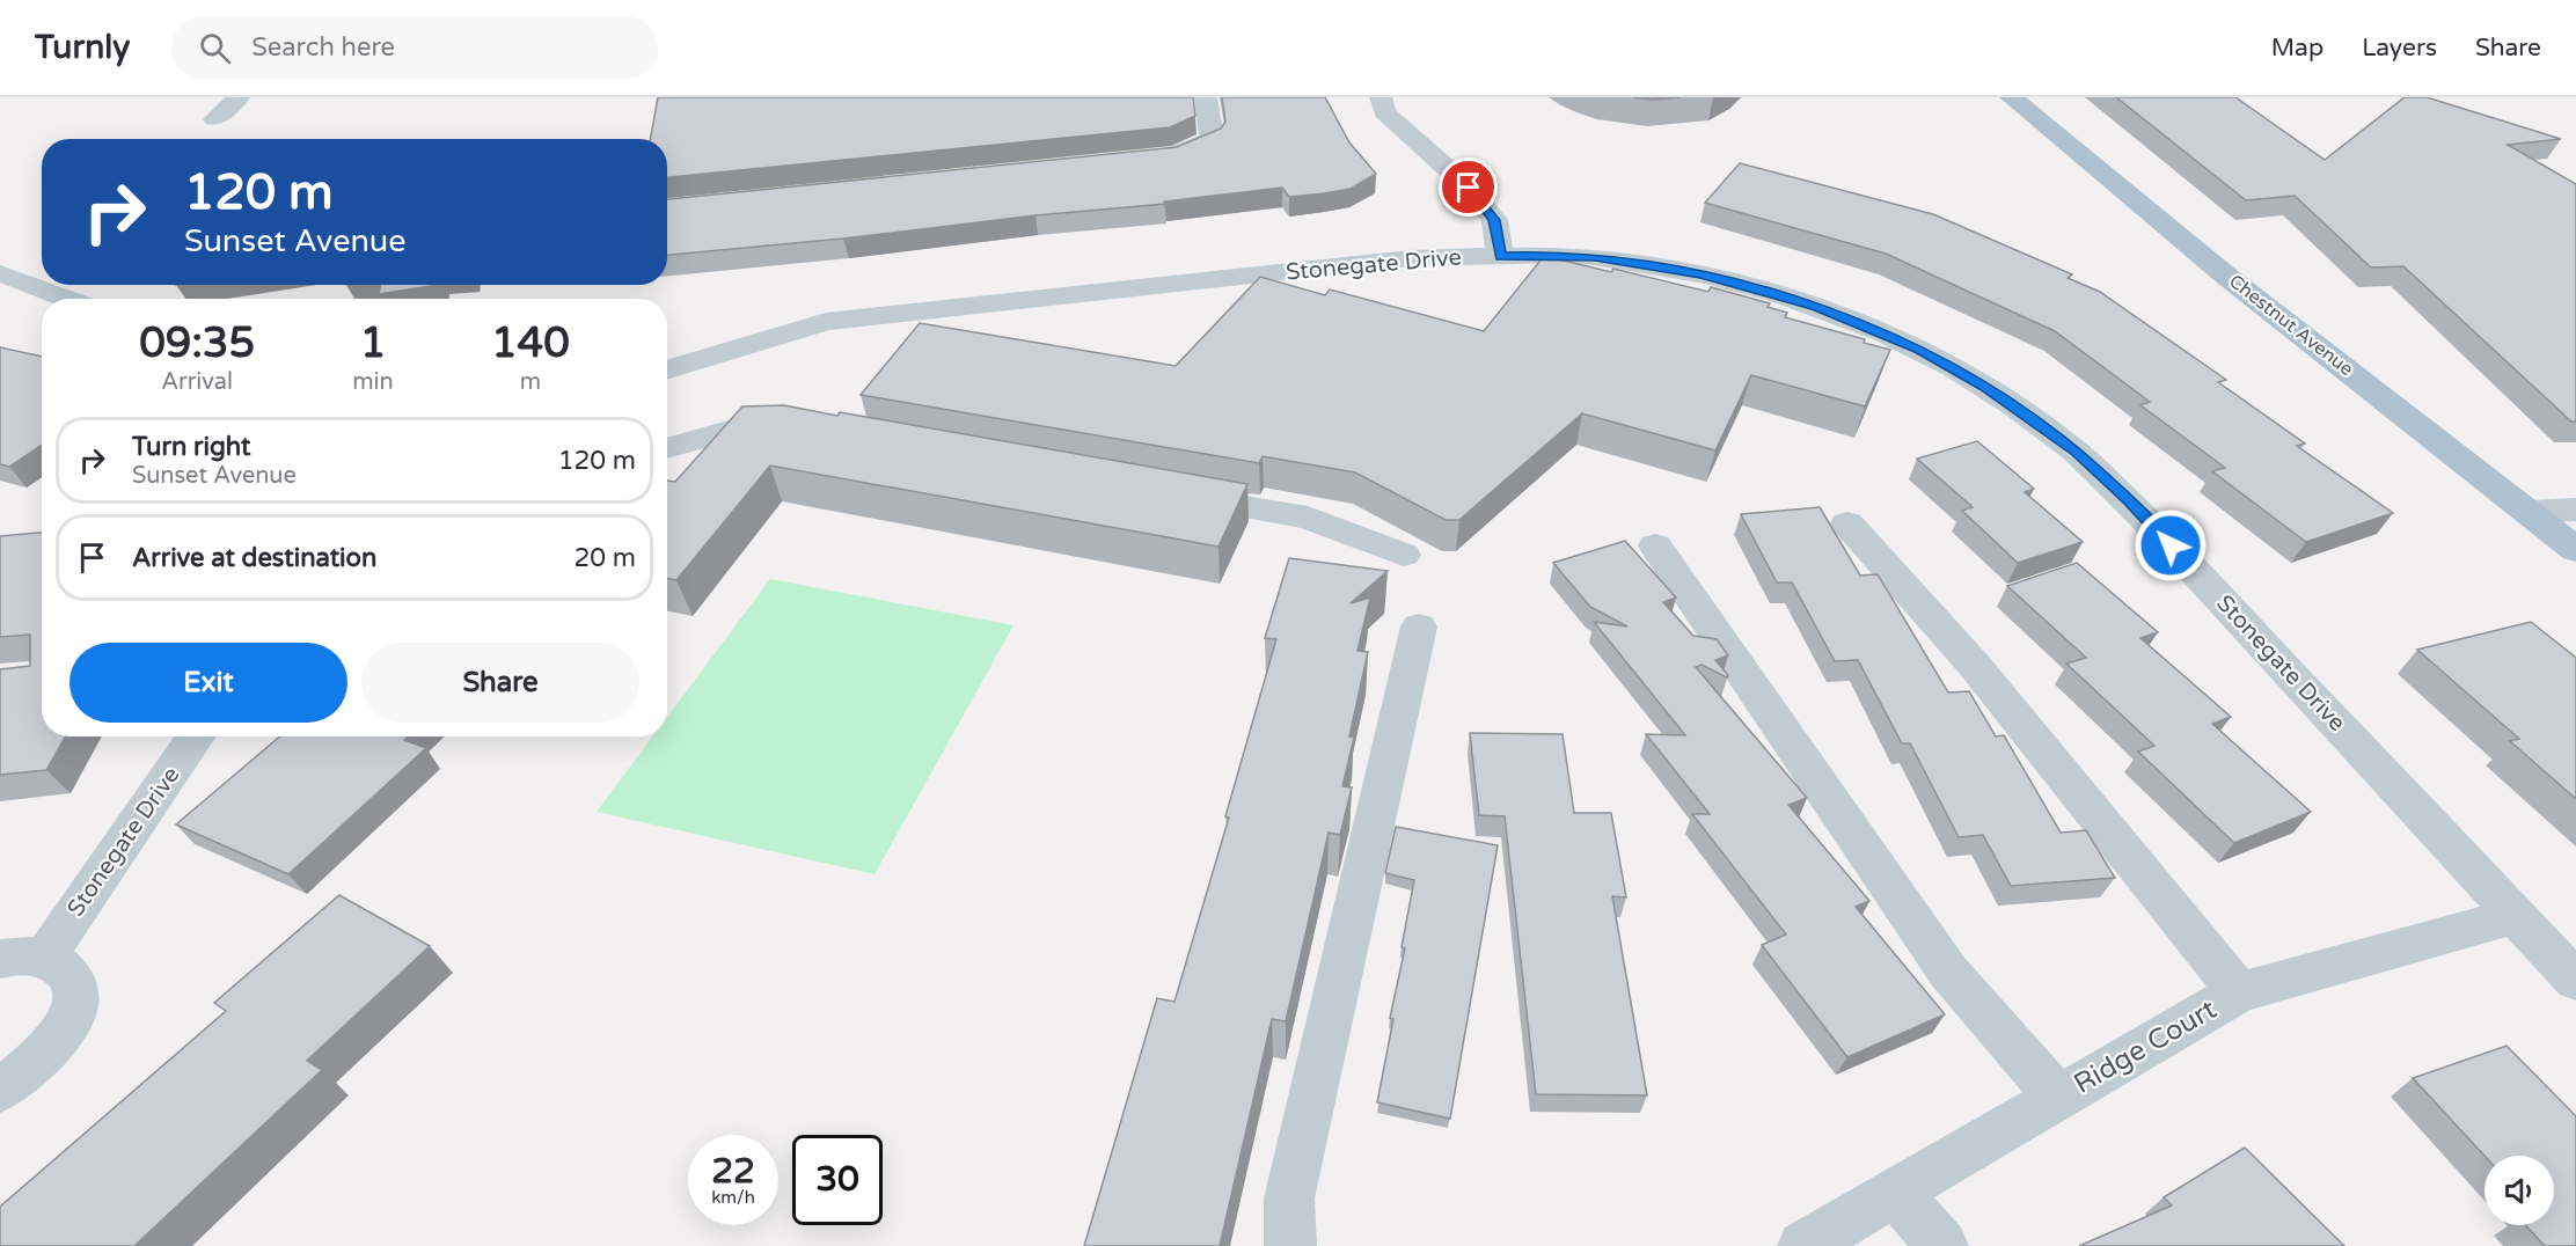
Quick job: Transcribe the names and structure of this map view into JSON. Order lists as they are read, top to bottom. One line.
{"streets":{"main road":["Chestnut Avenue"],"street":["Stonegate Drive","Ridge Court"]},"crossings":[["Stonegate Drive","Ridge Court"]],"page":{"header":"Turnly","search":"Search here","nav":["Map","Layers","Share"],"turn":["120 m","Sunset Avenue"],"eta":["09:35","Arrival","1","min","140","m"],"list":[{"name":"Turn right","note":"Sunset Avenue","value":"120 m"},{"name":"Arrive at destination","value":"20 m"}],"buttons":["Exit","Share"],"speed":"22 km/h","limit":"30"}}
